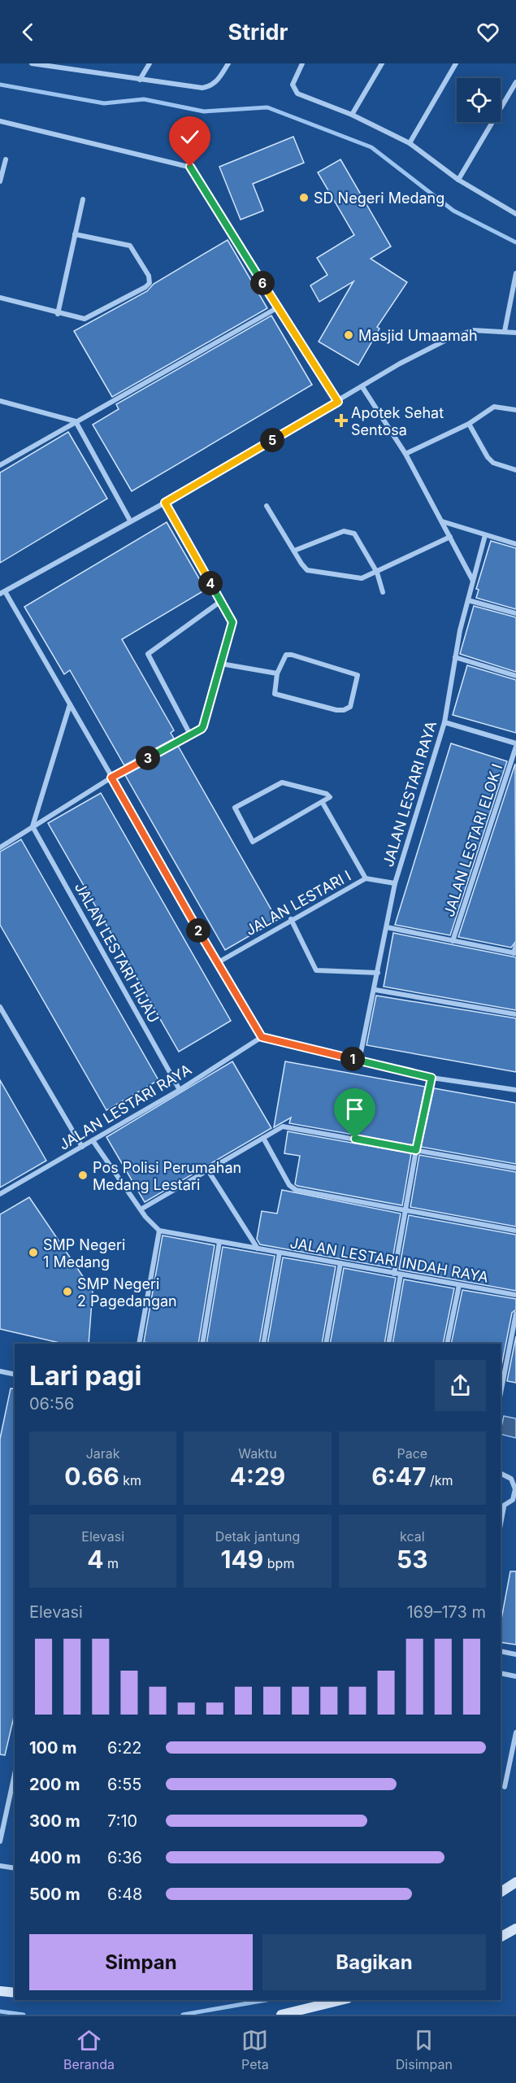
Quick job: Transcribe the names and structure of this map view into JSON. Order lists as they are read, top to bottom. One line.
{"streets":{"street":["JALAN LESTARI RAYA","JALAN LESTARI ELOK I","JALAN LESTARI I","JALAN LESTARI HIJAU","JALAN LESTARI INDAH RAYA"]},"crossings":[["JALAN LESTARI RAYA","JALAN LESTARI I"],["JALAN LESTARI RAYA","JALAN LESTARI HIJAU"]],"places":{"other":["SD Negeri Medang","Masjid Umaamah","Pos Polisi Perumahan Medang Lestari","SMP Negeri 1 Medang","SMP Negeri 2 Pagedangan"],"health":["Apotek Sehat Sentosa"]},"page":{"header":"Stridr","pins":["6","5","4","3","2","1"],"heading":["Lari pagi","06:56"],"stats":[["Jarak","0.66 km"],["Waktu","4:29"],["Pace","6:47 /km"],["Elevasi","4 m"],["Detak jantung","149 bpm"],["kcal","53"]],"chart":["Elevasi","169–173 m"],"list":[{"name":"100 m","note":"6:22"},{"name":"200 m","note":"6:55"},{"name":"300 m","note":"7:10"},{"name":"400 m","note":"6:36"},{"name":"500 m","note":"6:48"}],"buttons":["Simpan","Bagikan"],"tabs":["Beranda","Peta","Disimpan"]}}
